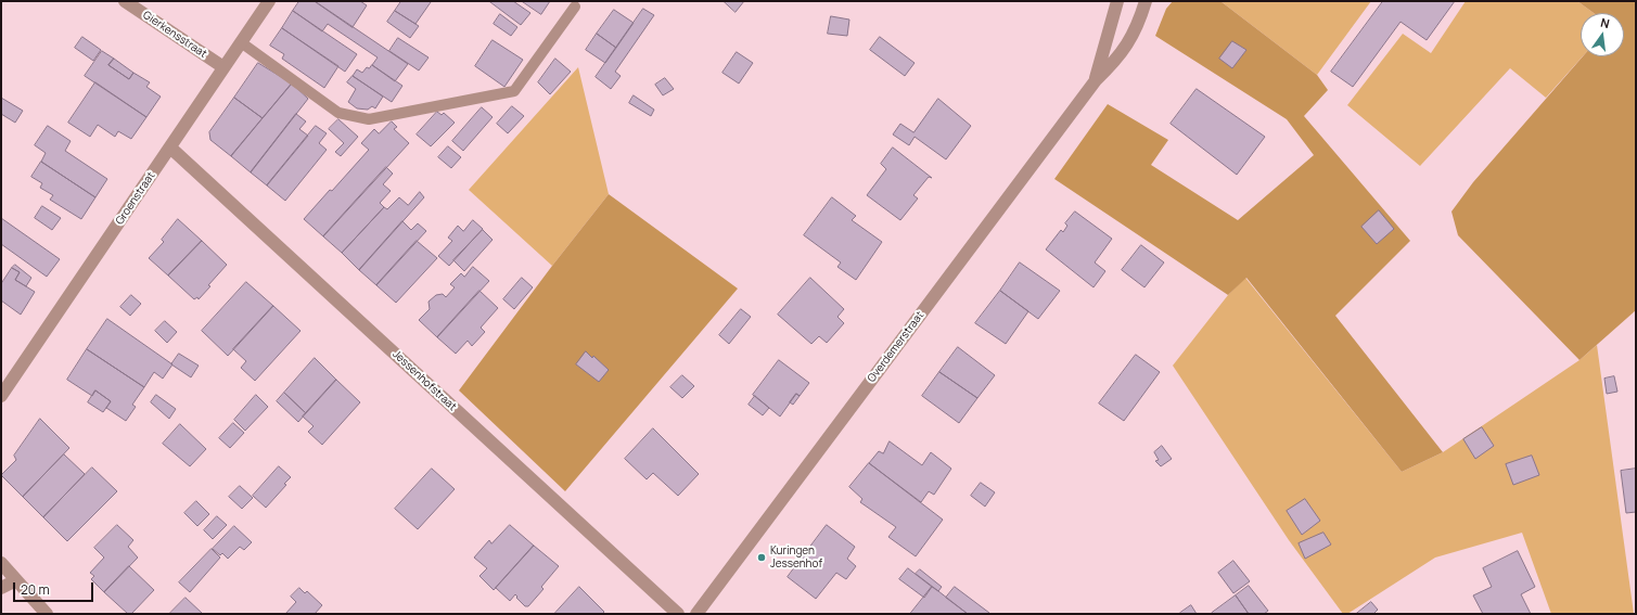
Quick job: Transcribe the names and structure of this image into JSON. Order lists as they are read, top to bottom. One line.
{"streets":{"street":["Gierkensstraat","Groenstraat","Overdemerstraat","Jessenhofstraat"]},"crossings":[["Gierkensstraat","Groenstraat"],["Groenstraat","Jessenhofstraat"]],"places":["Kuringen Jessenhof"],"scale_bar":"20 m","north":"top"}
